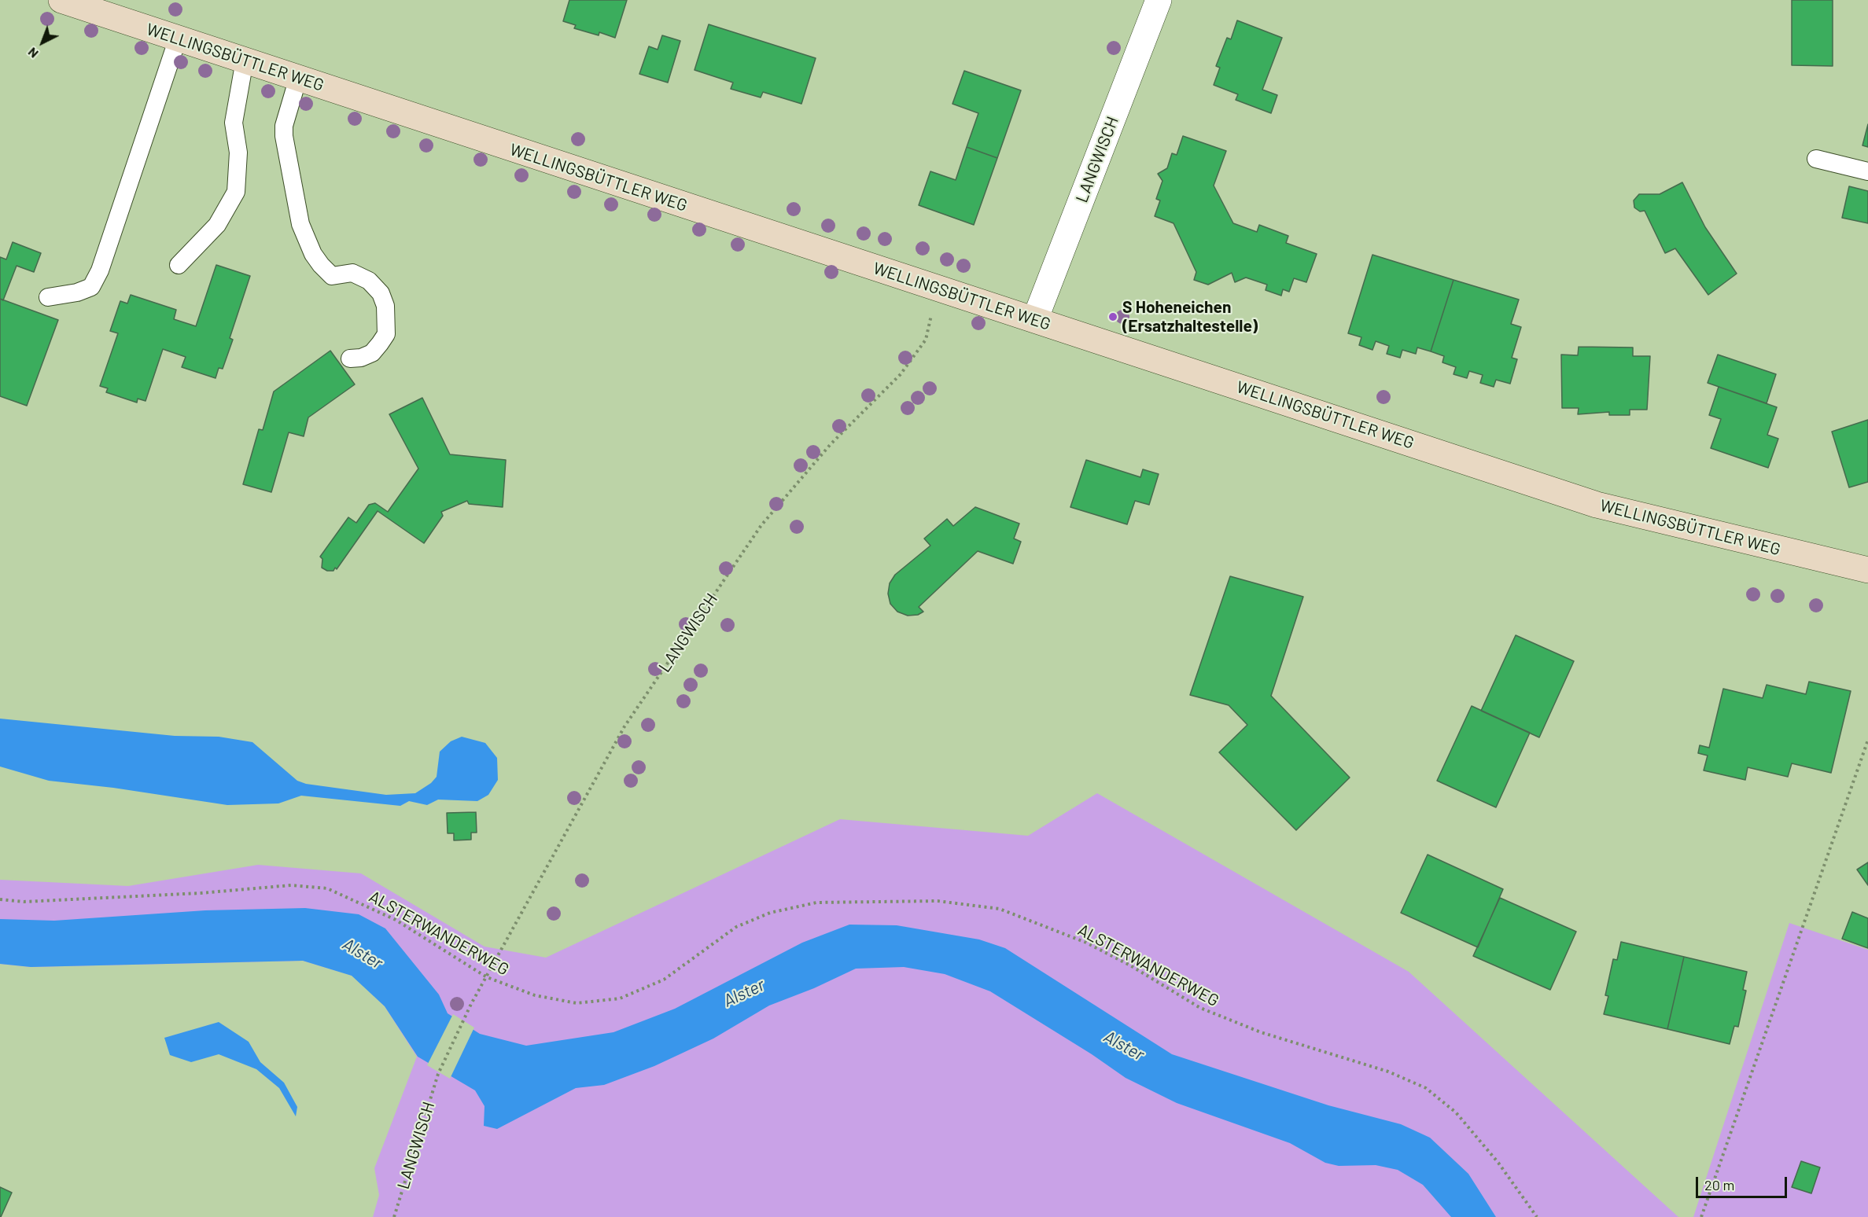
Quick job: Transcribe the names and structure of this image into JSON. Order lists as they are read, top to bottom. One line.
{"streets":{"main road":["WELLINGSBÜTTLER WEG"],"street":["LANGWISCH"],"path":["ALSTERWANDERWEG"]},"crossings":[["WELLINGSBÜTTLER WEG","LANGWISCH"],["LANGWISCH","ALSTERWANDERWEG"]],"water":["Alster"],"places":["S Hoheneichen (Ersatzhaltestelle)"],"scale_bar":"20 m","north":"bottom left"}
